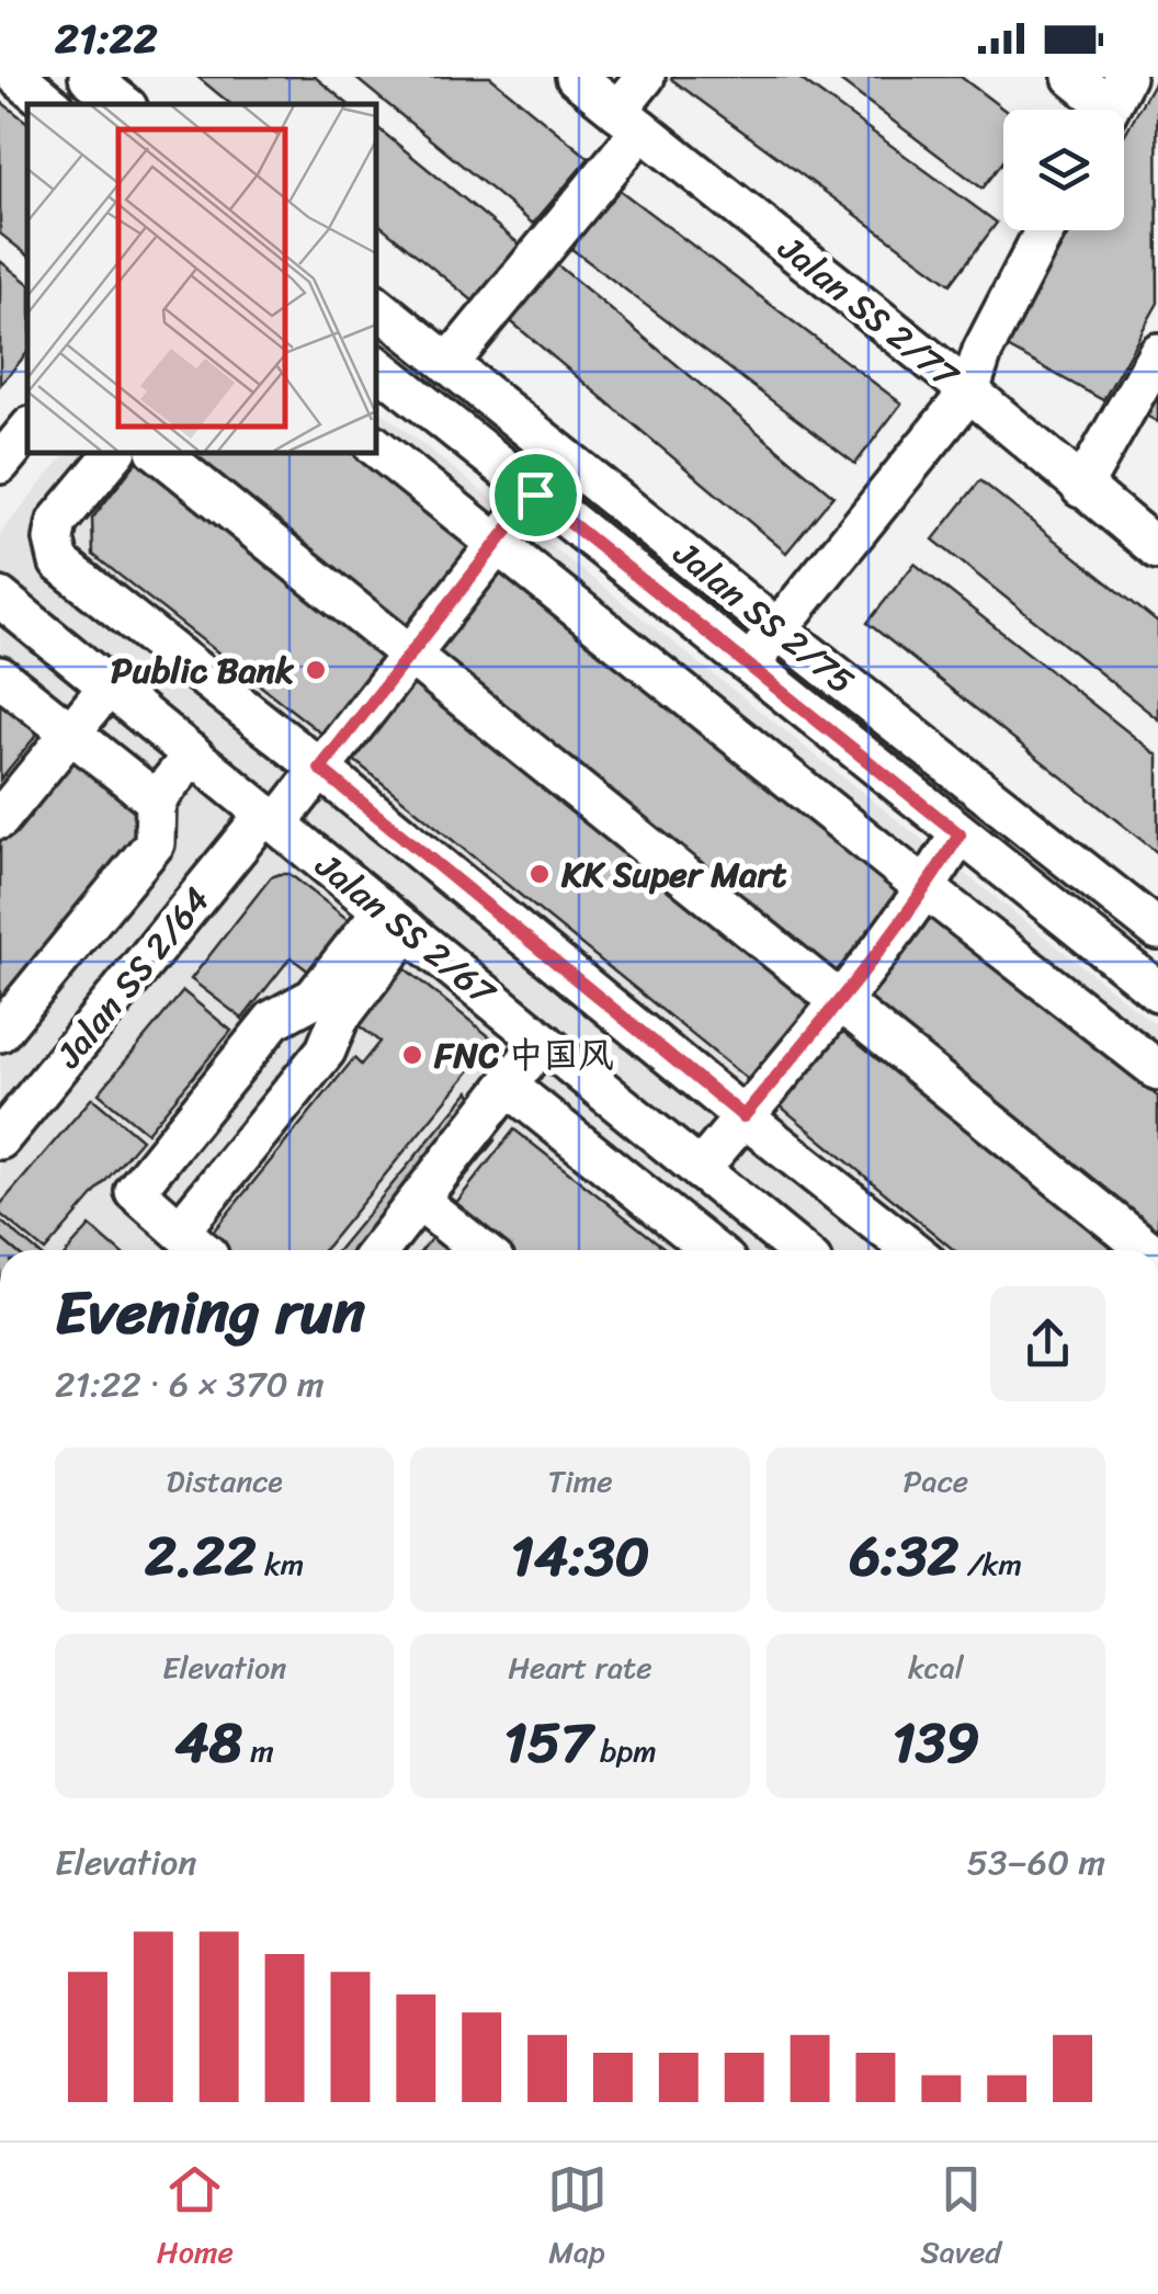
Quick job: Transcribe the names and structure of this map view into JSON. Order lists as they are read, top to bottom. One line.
{"streets":{"street":["Jalan SS 2/77","Jalan SS 2/75","Jalan SS 2/67","Jalan SS 2/64"]},"crossings":[["Jalan SS 2/75","Jalan SS 2/64"],["Jalan SS 2/67","Jalan SS 2/64"]],"places":["Public Bank","KK Super Mart","FNC 中国风"],"page":{"status":"21:22","heading":["Evening run","21:22 · 6 × 370 m"],"stats":[["Distance","2.22 km"],["Time","14:30"],["Pace","6:32 /km"],["Elevation","48 m"],["Heart rate","157 bpm"],["kcal","139"]],"chart":["Elevation","53–60 m"],"tabs":["Home","Map","Saved"]}}
